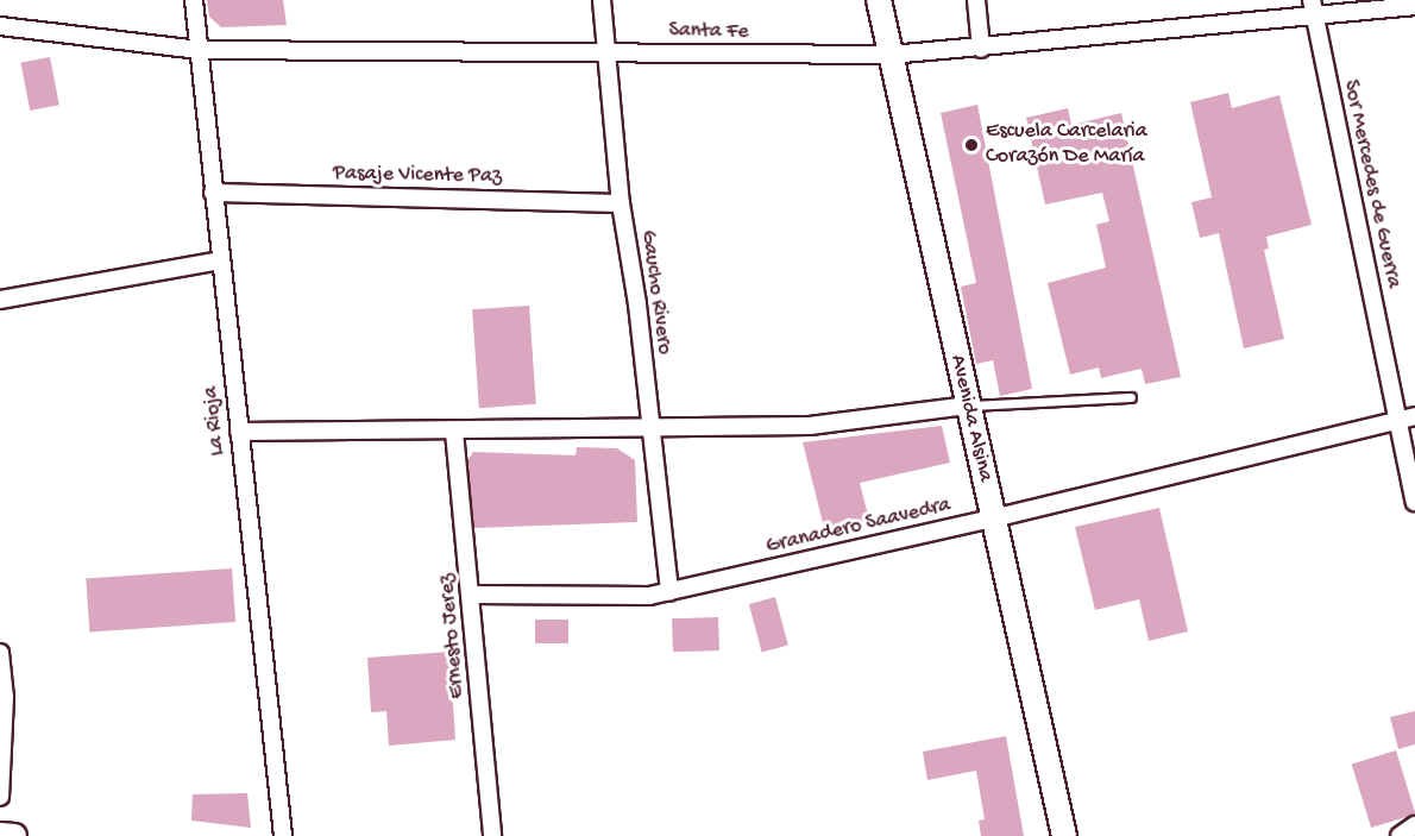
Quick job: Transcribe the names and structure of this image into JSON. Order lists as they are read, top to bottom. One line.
{"streets":{"main road":["Avenida Alsina"],"street":["Santa Fe","Pasaje Vicente Paz","Sor Mercedes de Guerra","Gaucho Rivero","La Rioja","Granadero Saavedra","Ernesto Jerez"]},"crossings":[["Santa Fe","Sor Mercedes de Guerra"],["Santa Fe","Gaucho Rivero"],["Santa Fe","Avenida Alsina"],["Santa Fe","La Rioja"],["Pasaje Vicente Paz","Gaucho Rivero"],["Pasaje Vicente Paz","La Rioja"],["Sor Mercedes de Guerra","Granadero Saavedra"],["Gaucho Rivero","Granadero Saavedra"],["Avenida Alsina","Granadero Saavedra"],["Granadero Saavedra","Ernesto Jerez"]],"places":["Escuela Carcelaria Corazón De María"]}
